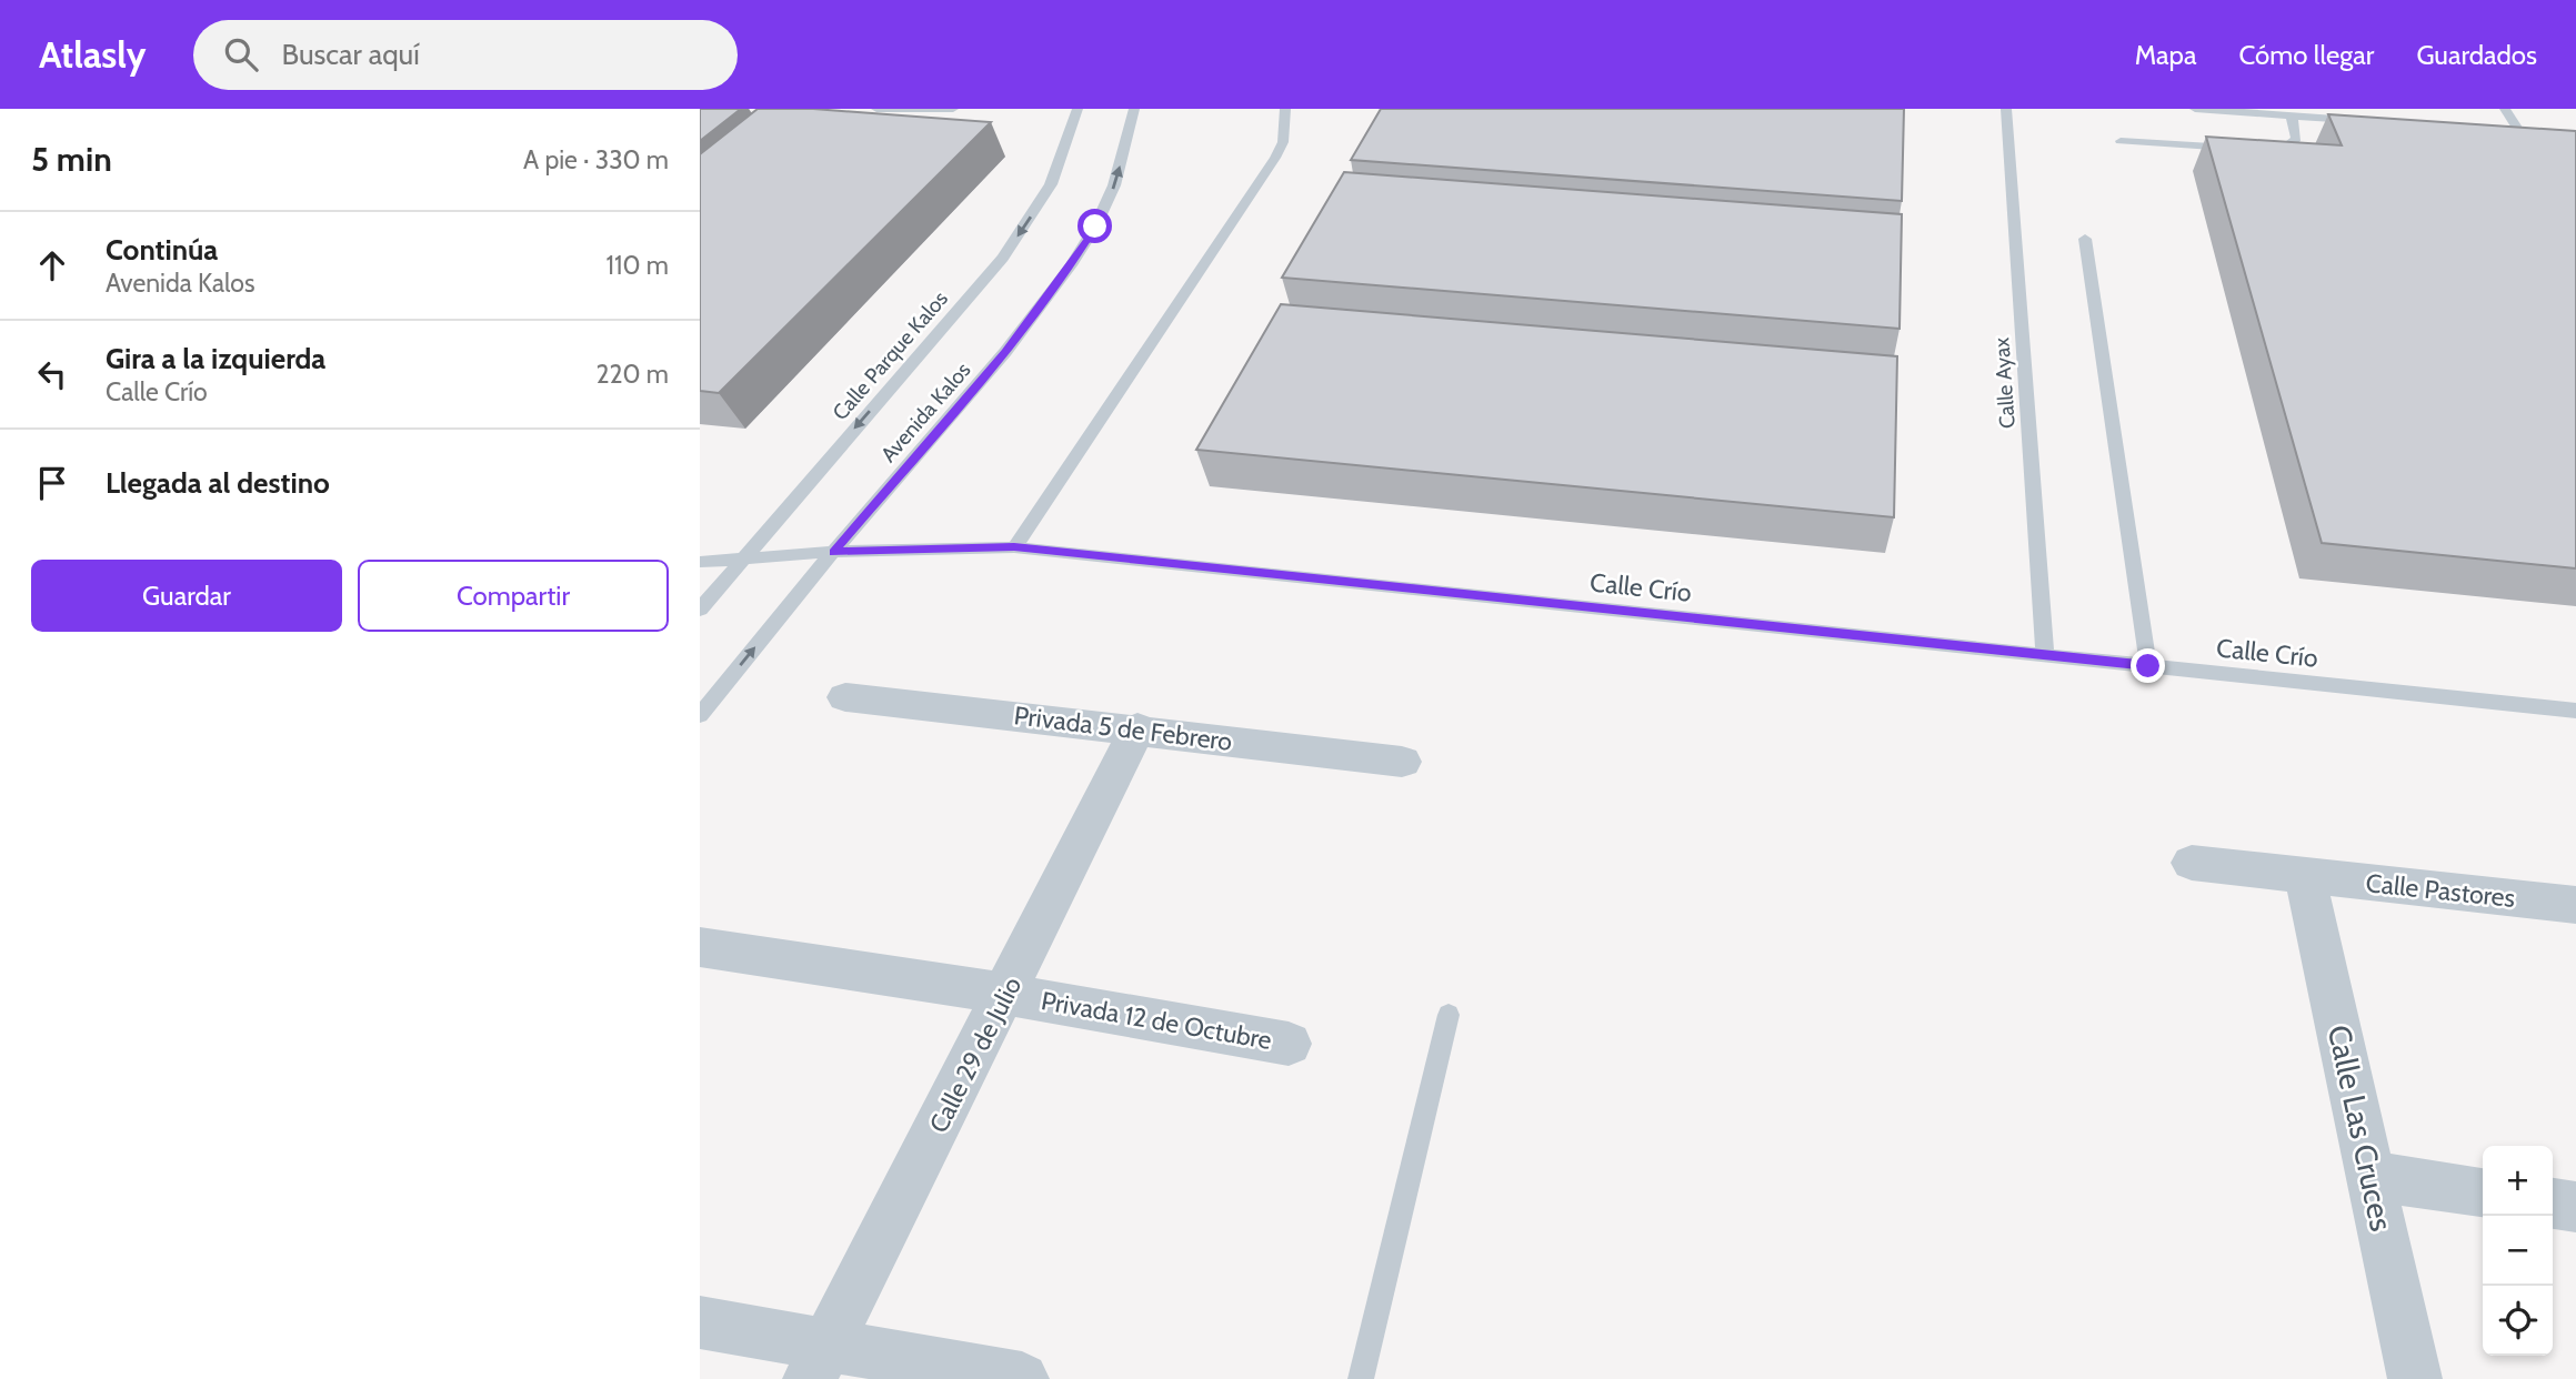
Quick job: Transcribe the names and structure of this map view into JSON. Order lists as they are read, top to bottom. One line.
{"streets":{"street":["Privada 5 de Febrero","Calle Pastores","Privada 12 de Octubre","Calle 29 de Julio","Calle Las Cruces"],"lane":["Calle Parque Kalos","Calle Ayax","Avenida Kalos","Calle Crío"]},"crossings":[["Calle Parque Kalos","Calle Crío"],["Calle Ayax","Calle Crío"],["Avenida Kalos","Calle Crío"],["Privada 5 de Febrero","Calle 29 de Julio"],["Calle Pastores","Calle Las Cruces"],["Privada 12 de Octubre","Calle 29 de Julio"]],"one_way":["Calle Parque Kalos"],"page":{"header":"Atlasly","search":"Buscar aquí","nav":["Mapa","Cómo llegar","Guardados"],"heading":["5 min","A pie · 330 m"],"list":[["Continúa","Avenida Kalos","110 m"],["Gira a la izquierda","Calle Crío","220 m"],"Llegada al destino"],"buttons":["Guardar","Compartir"],"map_buttons":["+","−"]}}
